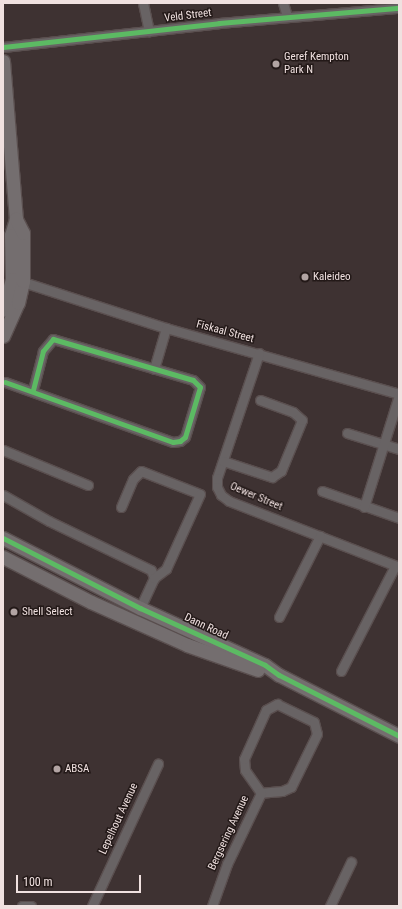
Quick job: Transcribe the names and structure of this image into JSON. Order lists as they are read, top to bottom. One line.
{"streets":{"street":["Veld Street","Fiskaal Street","Oewer Street","Dann Road","Lepelhout Avenue","Bergsering Avenue"]},"crossings":[["Fiskaal Street","Oewer Street"]],"places":["Geref Kempton Park N","Kaleideo","Shell Select","ABSA"],"scale_bar":"100 m"}
